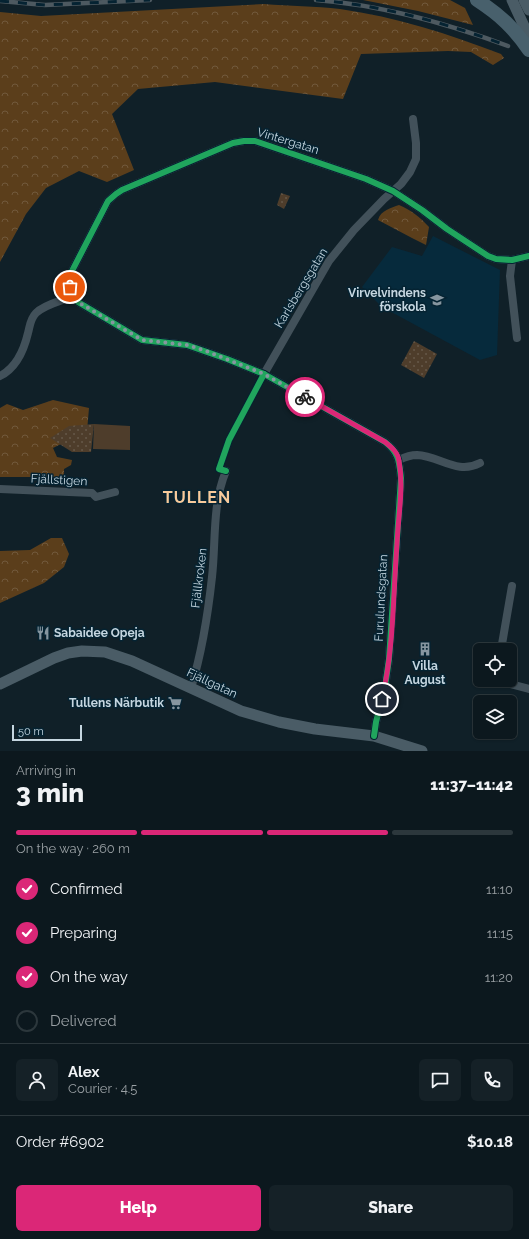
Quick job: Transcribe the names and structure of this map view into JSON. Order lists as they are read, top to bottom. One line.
{"streets":{"street":["Vintergatan","Karlsbergsgatan","Fjällstigen","Fjällkroken","Furulundsgatan","Fjällgatan"]},"crossings":[["Vintergatan","Karlsbergsgatan"],["Fjällkroken","Fjällgatan"],["Furulundsgatan","Fjällgatan"]],"districts":["TULLEN"],"places":{"school or university":["Virvelvindens förskola"],"restaurant":["Sabaidee Opeja"],"building":["Villa August"],"supermarket":["Tullens Närbutik"]},"scale_bar":"50 m","page":{"scale":"50 m","heading":["3 min","Arriving in","11:37–11:42"],"panel":["Alex","Courier · 4.5","Order #6902","$10.18"],"bar":"On the way · 260 m","list":[["Confirmed","11:10"],["Preparing","11:15"],["On the way","11:20"],"Delivered"],"buttons":["Help","Share"]}}
